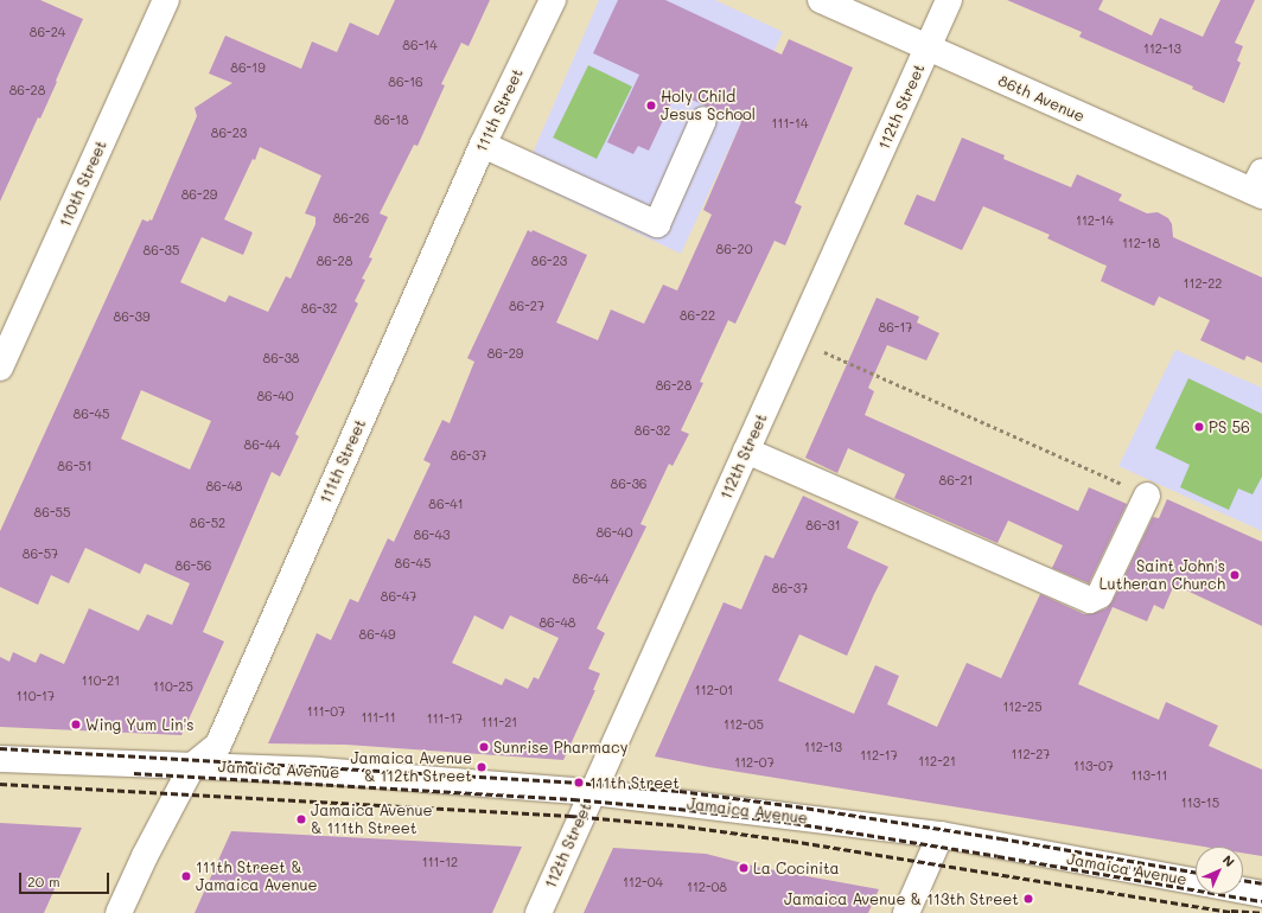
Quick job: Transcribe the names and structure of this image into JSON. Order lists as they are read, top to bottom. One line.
{"streets":{"street":["86th Avenue","112th Street","111th Street","110th Street","Jamaica Avenue"]},"crossings":[["86th Avenue","112th Street"],["112th Street","Jamaica Avenue"],["111th Street","Jamaica Avenue"]],"places":["Holy Child Jesus School","PS 56","Saint John's Lutheran Church","Wing Yum Lin's","Sunrise Pharmacy","Jamaica Avenue & 112th Street","111th Street","Jamaica Avenue & 111th Street","La Cocinita","111th Street & Jamaica Avenue","Jamaica Avenue & 113th Street"],"house_numbers":["86-24","86-14","112-13","86-19","86-16","86-28","86-18","111-14","86-23","86-29","86-26","112-14","112-18","86-20","86-35","86-28","86-23","112-22","86-27","86-32","86-22","86-39","86-17","86-29","86-38","86-28","86-40","86-45","86-32","86-44","86-37","86-51","86-21","86-36","86-48","86-41","86-55","86-52","86-31","86-40","86-43","86-57","86-45","86-56","86-44","86-37","86-47","86-48","86-49","110-21","110-25","112-01","110-17","112-25","111-07","111-11","111-17","111-21","112-05","112-13","112-27","112-17","112-21","112-07","113-07","113-11","113-15","111-12","112-04","112-08"],"scale_bar":"20 m","north":"top right"}
